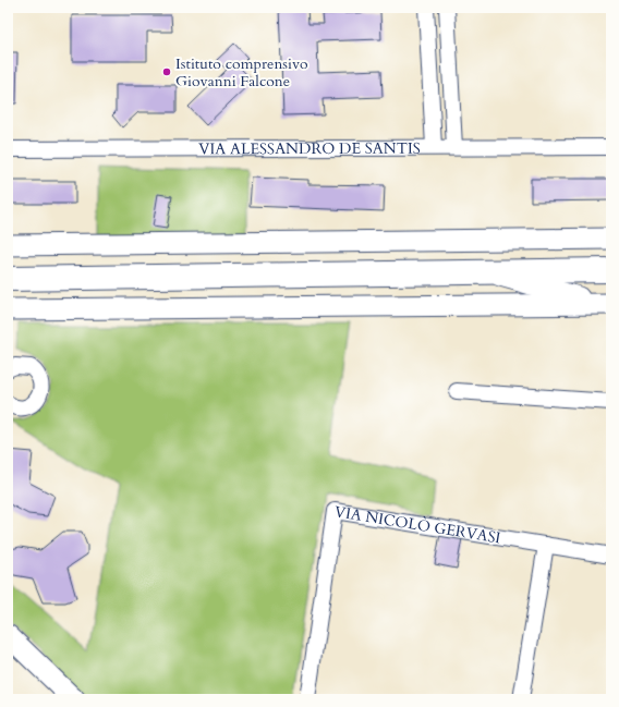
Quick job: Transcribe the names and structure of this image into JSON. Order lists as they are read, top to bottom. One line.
{"streets":{"street":["VIA ALESSANDRO DE SANTIS","VIA NICOLÒ GERVASI"]},"places":["Istituto comprensivo Giovanni Falcone"]}
